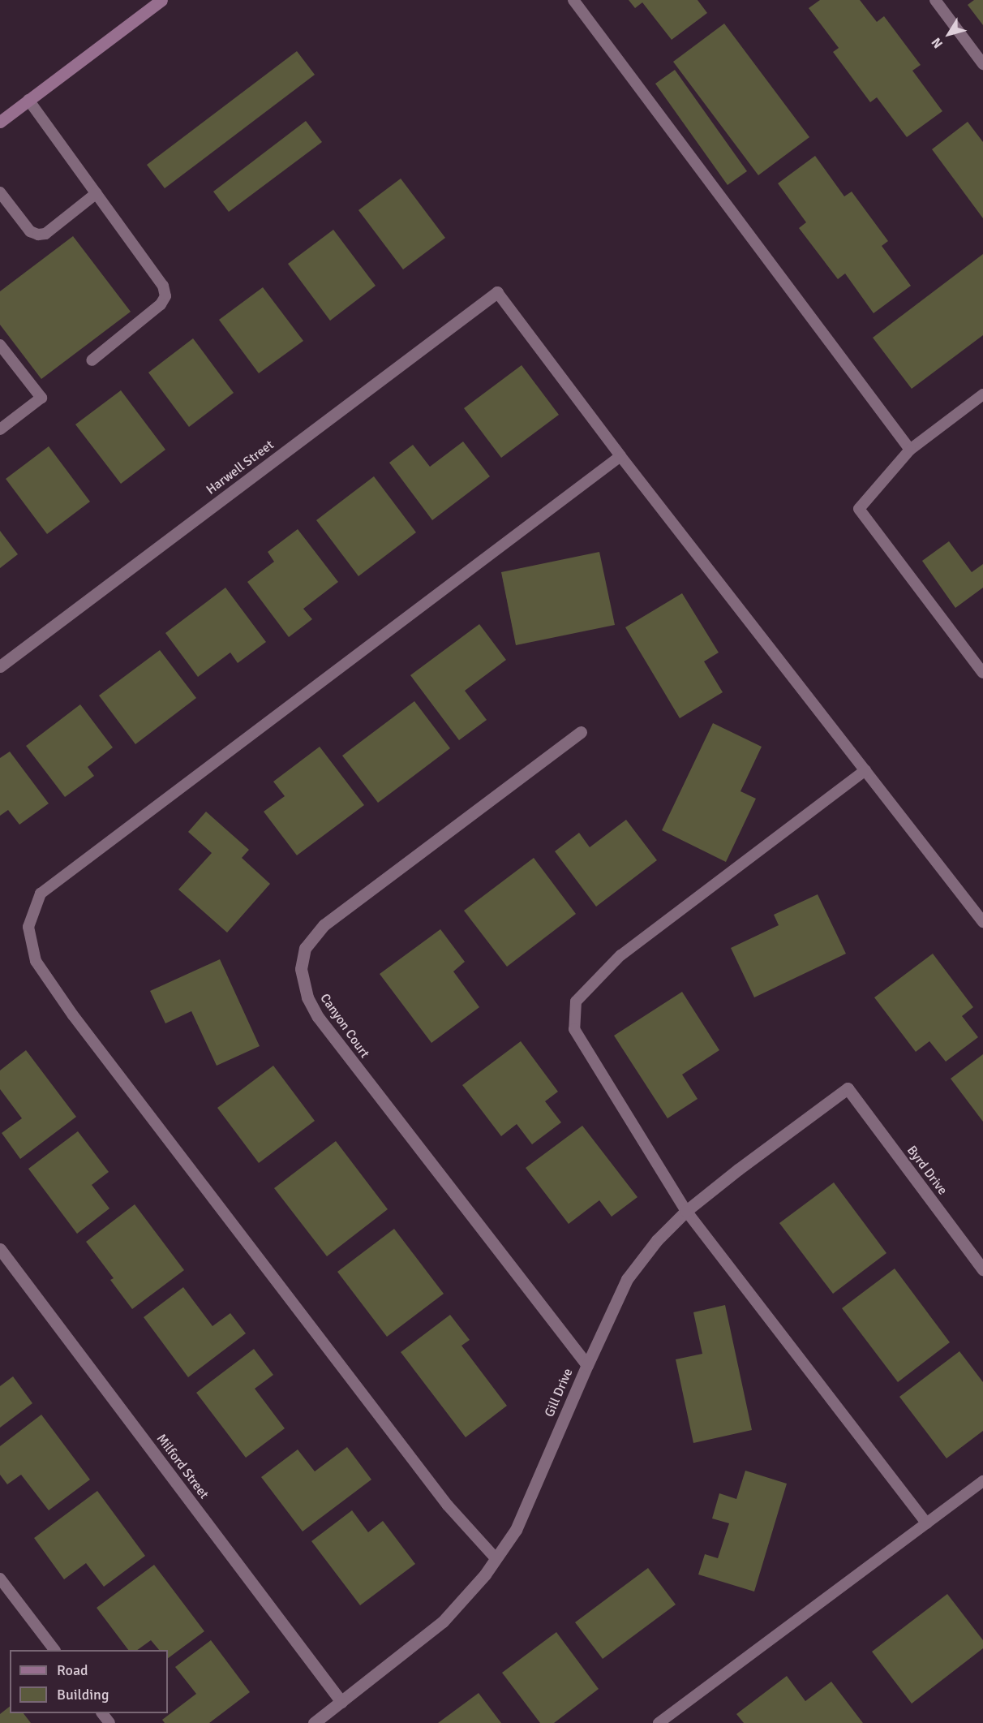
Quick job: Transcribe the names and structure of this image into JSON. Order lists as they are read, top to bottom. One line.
{"streets":{"street":["Harwell Street","Canyon Court","Byrd Drive","Gill Drive","Milford Street"]},"crossings":[["Canyon Court","Gill Drive"],["Byrd Drive","Gill Drive"],["Gill Drive","Milford Street"]],"legend":["Road","Building"],"north":"bottom left"}
